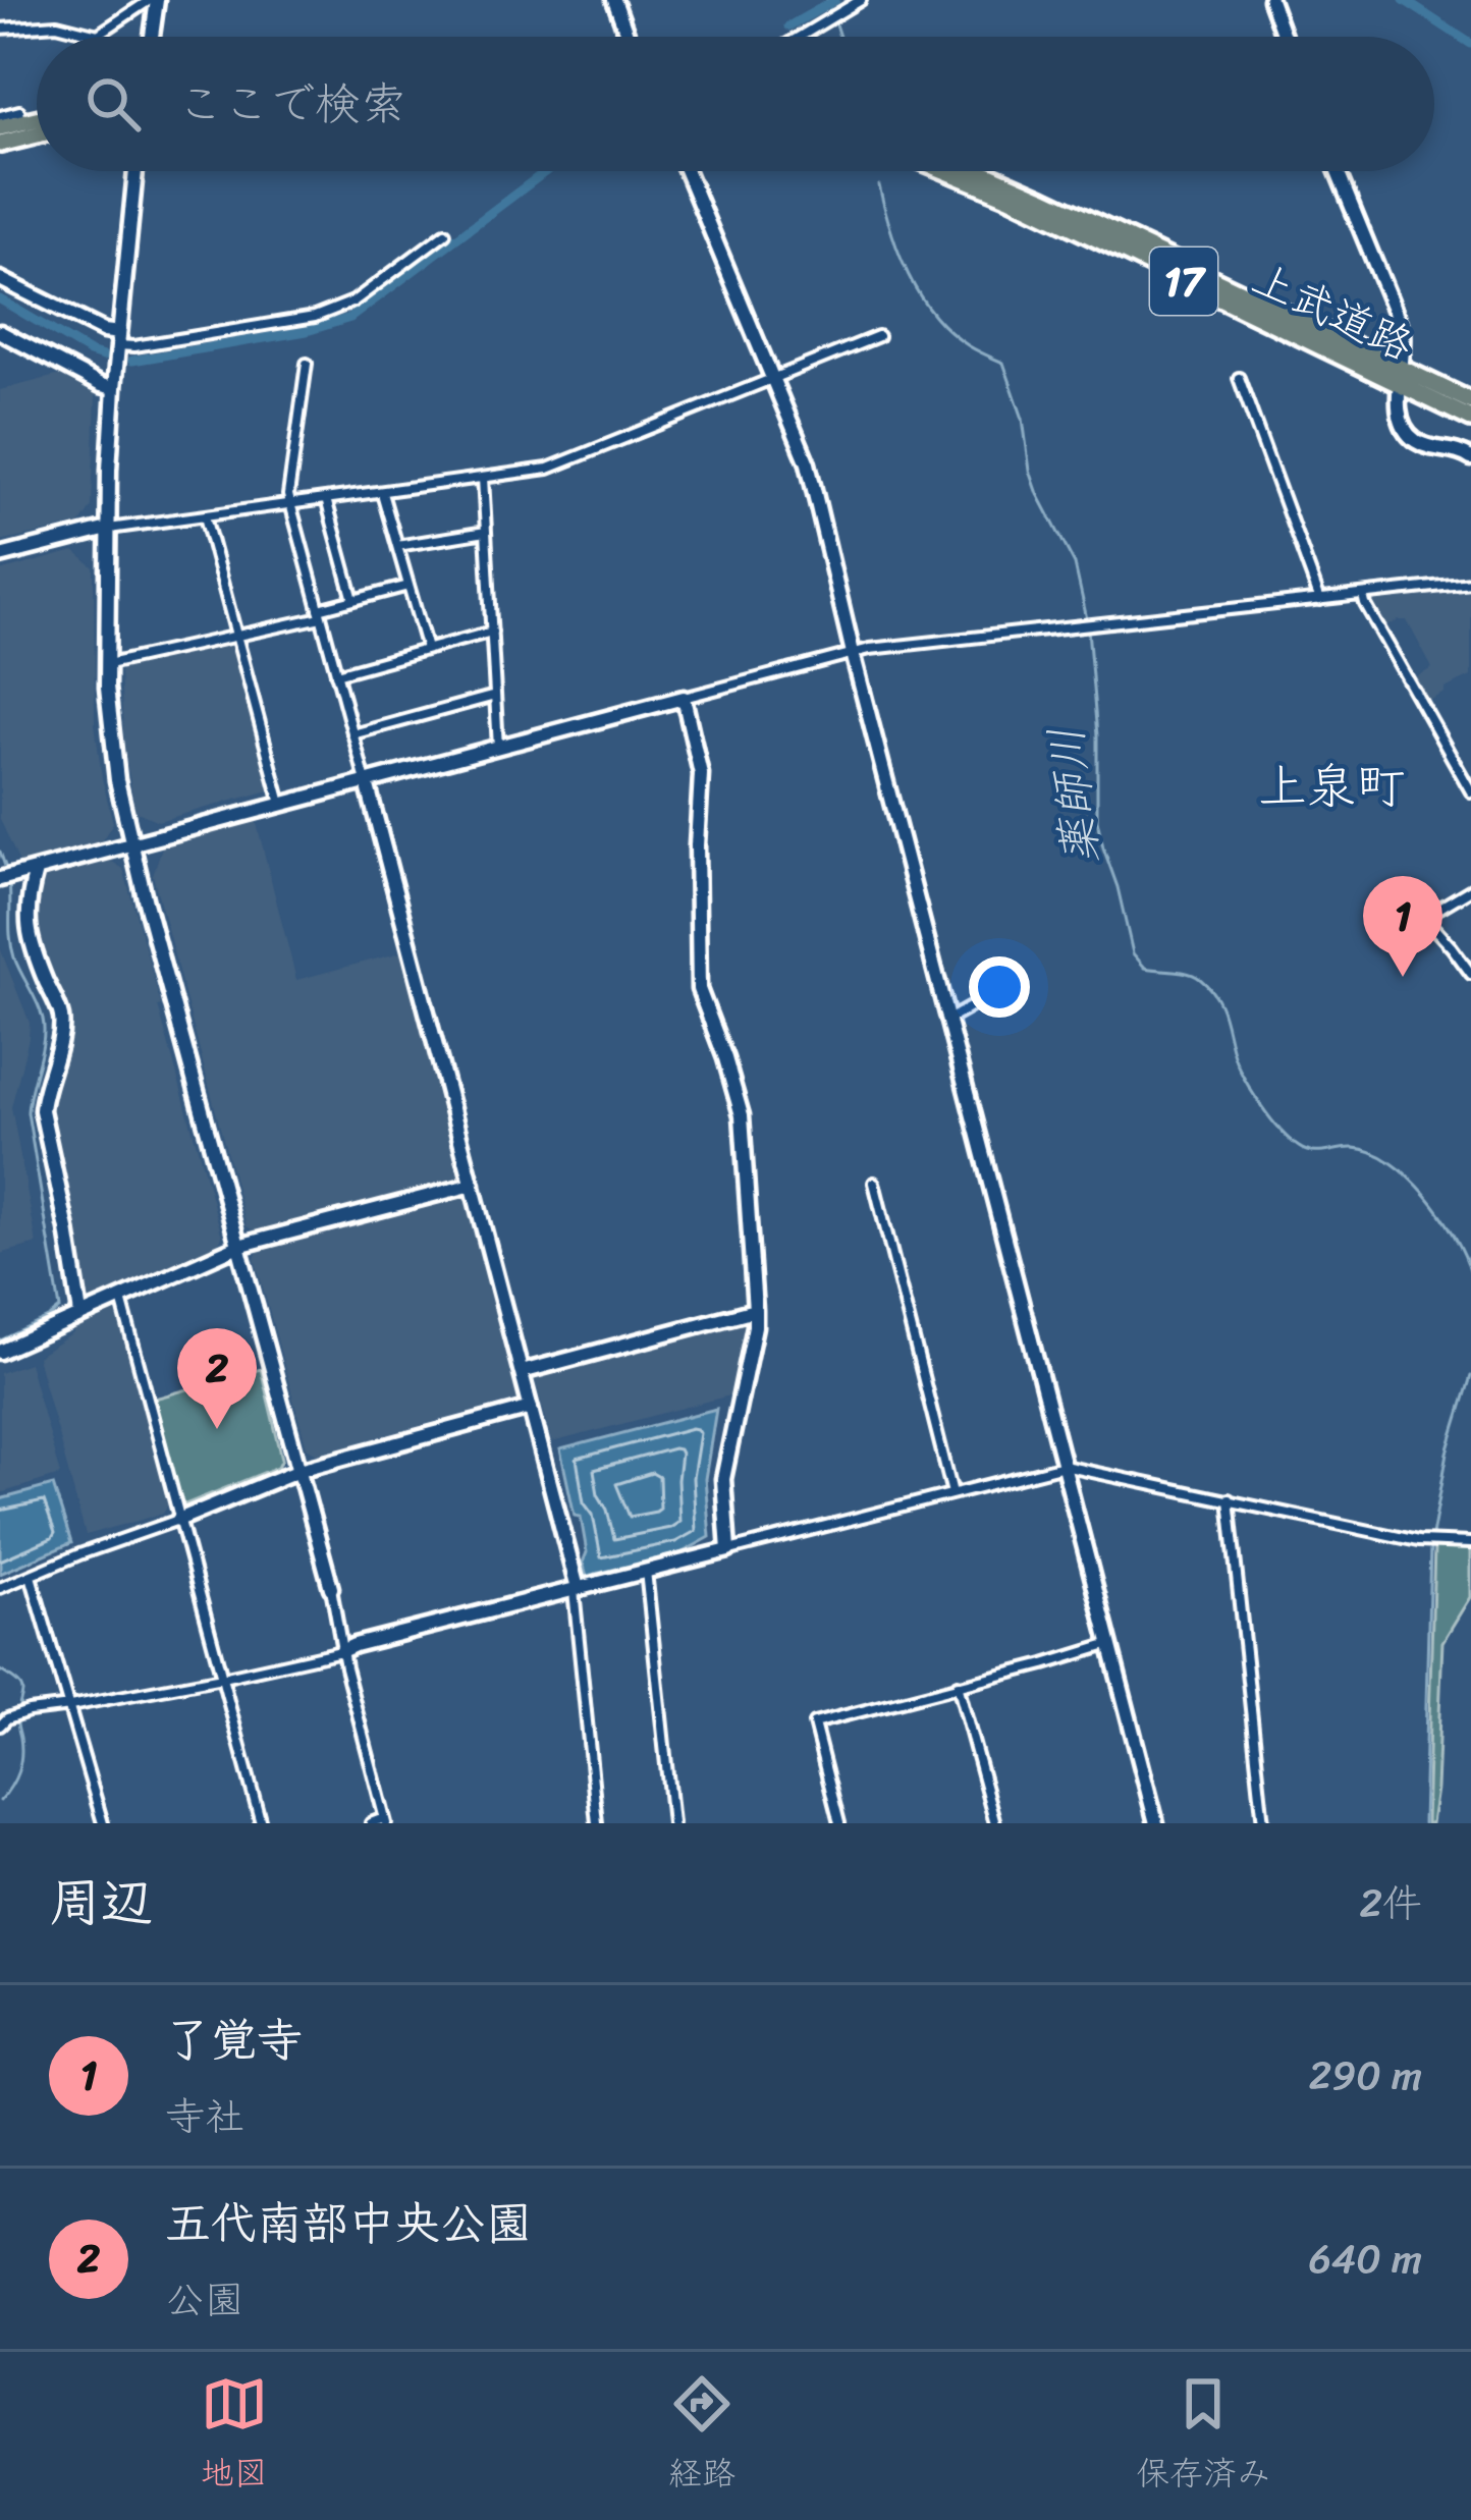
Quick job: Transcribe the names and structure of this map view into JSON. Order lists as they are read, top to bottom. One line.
{"streets":{"highway":["17","上武道路"]},"districts":["上泉町"],"water":["薬師川"],"page":{"search":"ここで検索","pins":["1","2"],"heading":["周辺","2件"],"list":[{"mark":"1","name":"了覚寺","note":"寺社","value":"290 m"},{"mark":"2","name":"五代南部中央公園","note":"公園","value":"640 m"}],"nav":["地図","経路","保存済み"]}}
